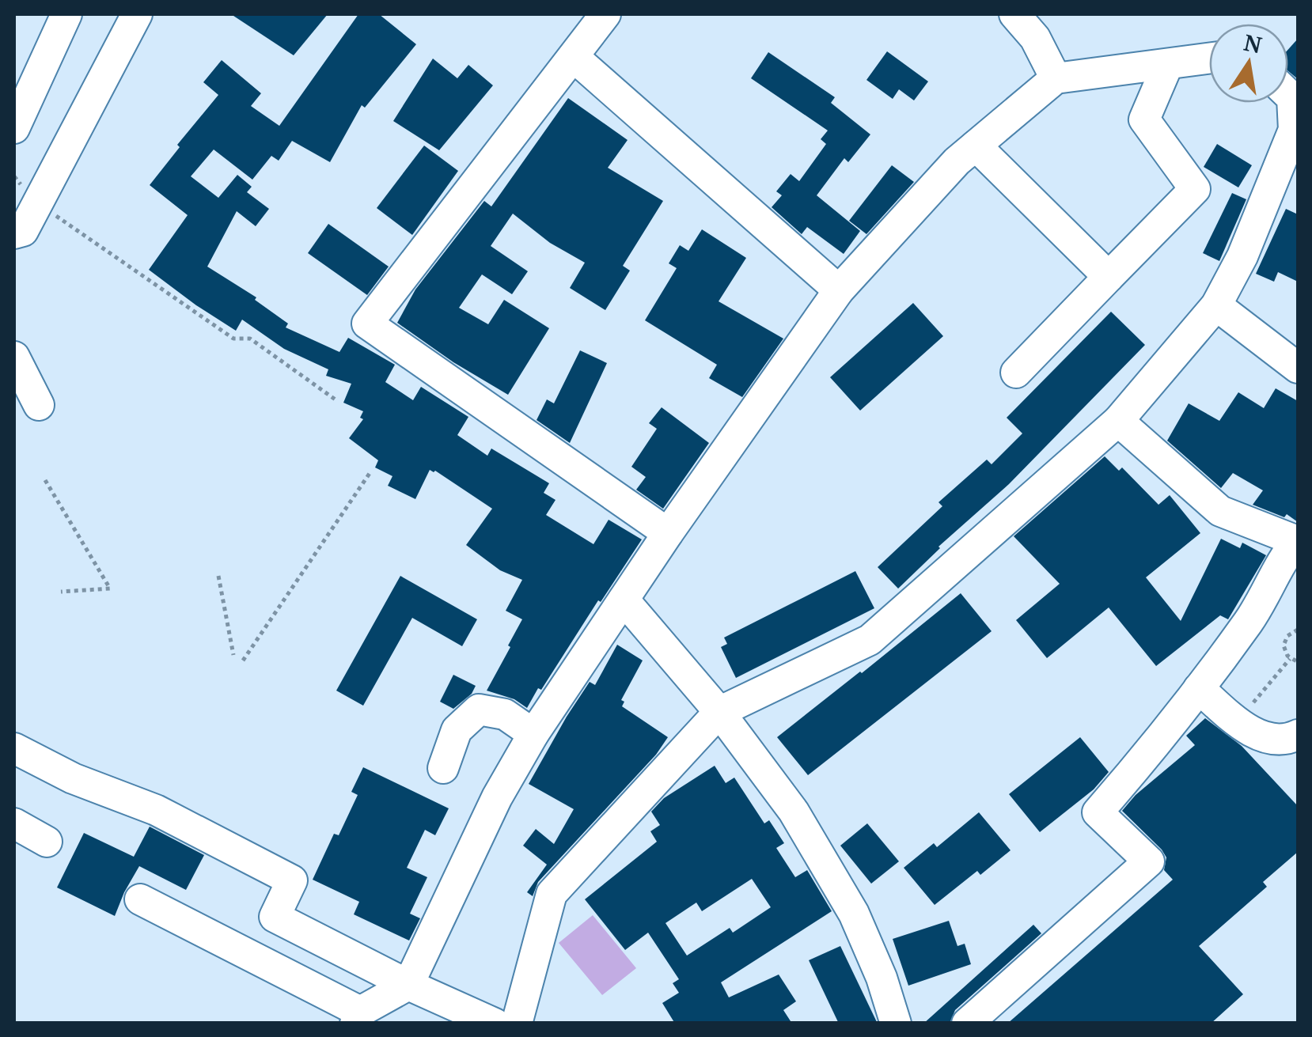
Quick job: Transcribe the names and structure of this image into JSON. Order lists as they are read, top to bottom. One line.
{"north":"top"}
